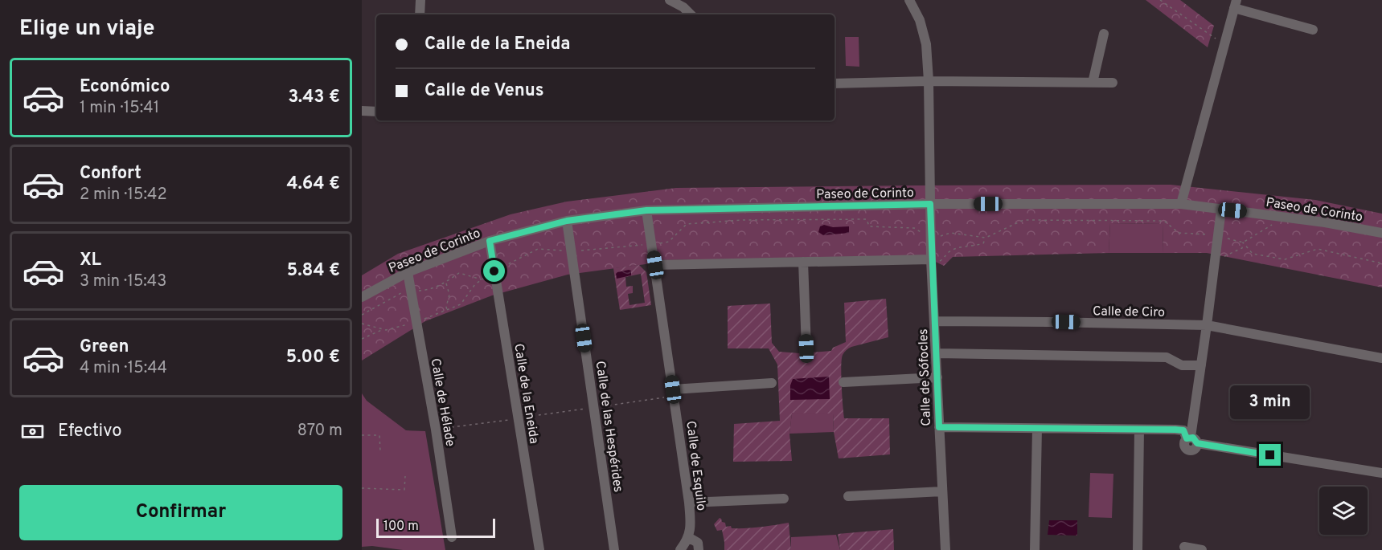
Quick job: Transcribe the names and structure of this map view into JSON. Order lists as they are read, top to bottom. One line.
{"streets":{"street":["Paseo de Corinto","Calle de Ciro","Calle de Sófocles","Calle de la Eneida","Calle de Hélade","Calle de las Hespérides","Calle de Esquilo"]},"crossings":[["Paseo de Corinto","Calle de Sófocles"],["Paseo de Corinto","Calle de la Eneida"],["Paseo de Corinto","Calle de Hélade"],["Paseo de Corinto","Calle de las Hespérides"],["Paseo de Corinto","Calle de Esquilo"],["Calle de Ciro","Calle de Sófocles"]],"scale_bar":"100 m","page":{"heading":"Elige un viaje","banner":["Calle de la Eneida","Calle de Venus"],"list":[{"name":"Económico","note":"1 min · 15:41","value":"3.43 €"},{"name":"Confort","note":"2 min · 15:42","value":"4.64 €"},{"name":"XL","note":"3 min · 15:43","value":"5.84 €"},{"name":"Green","note":"4 min · 15:44","value":"5.00 €"}],"bubble":"3 min","pay":["Efectivo","870 m"],"buttons":"Confirmar","scale":"100 m"}}
